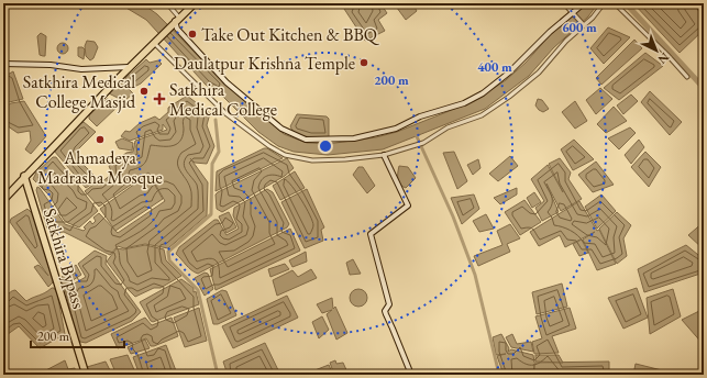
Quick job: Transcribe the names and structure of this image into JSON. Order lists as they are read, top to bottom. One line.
{"streets":{"highway":["Satkhira Bypass"]},"places":{"other":["Take Out Kitchen & BBQ","Daulatpur Krishna Temple","Satkhira Medical College Masjid","Ahmadeya Madrasha Mosque"],"health":["Satkhira Medical College"]},"scale_bar":"200 m","north":"bottom right","rings":["600 m","400 m","200 m"]}
